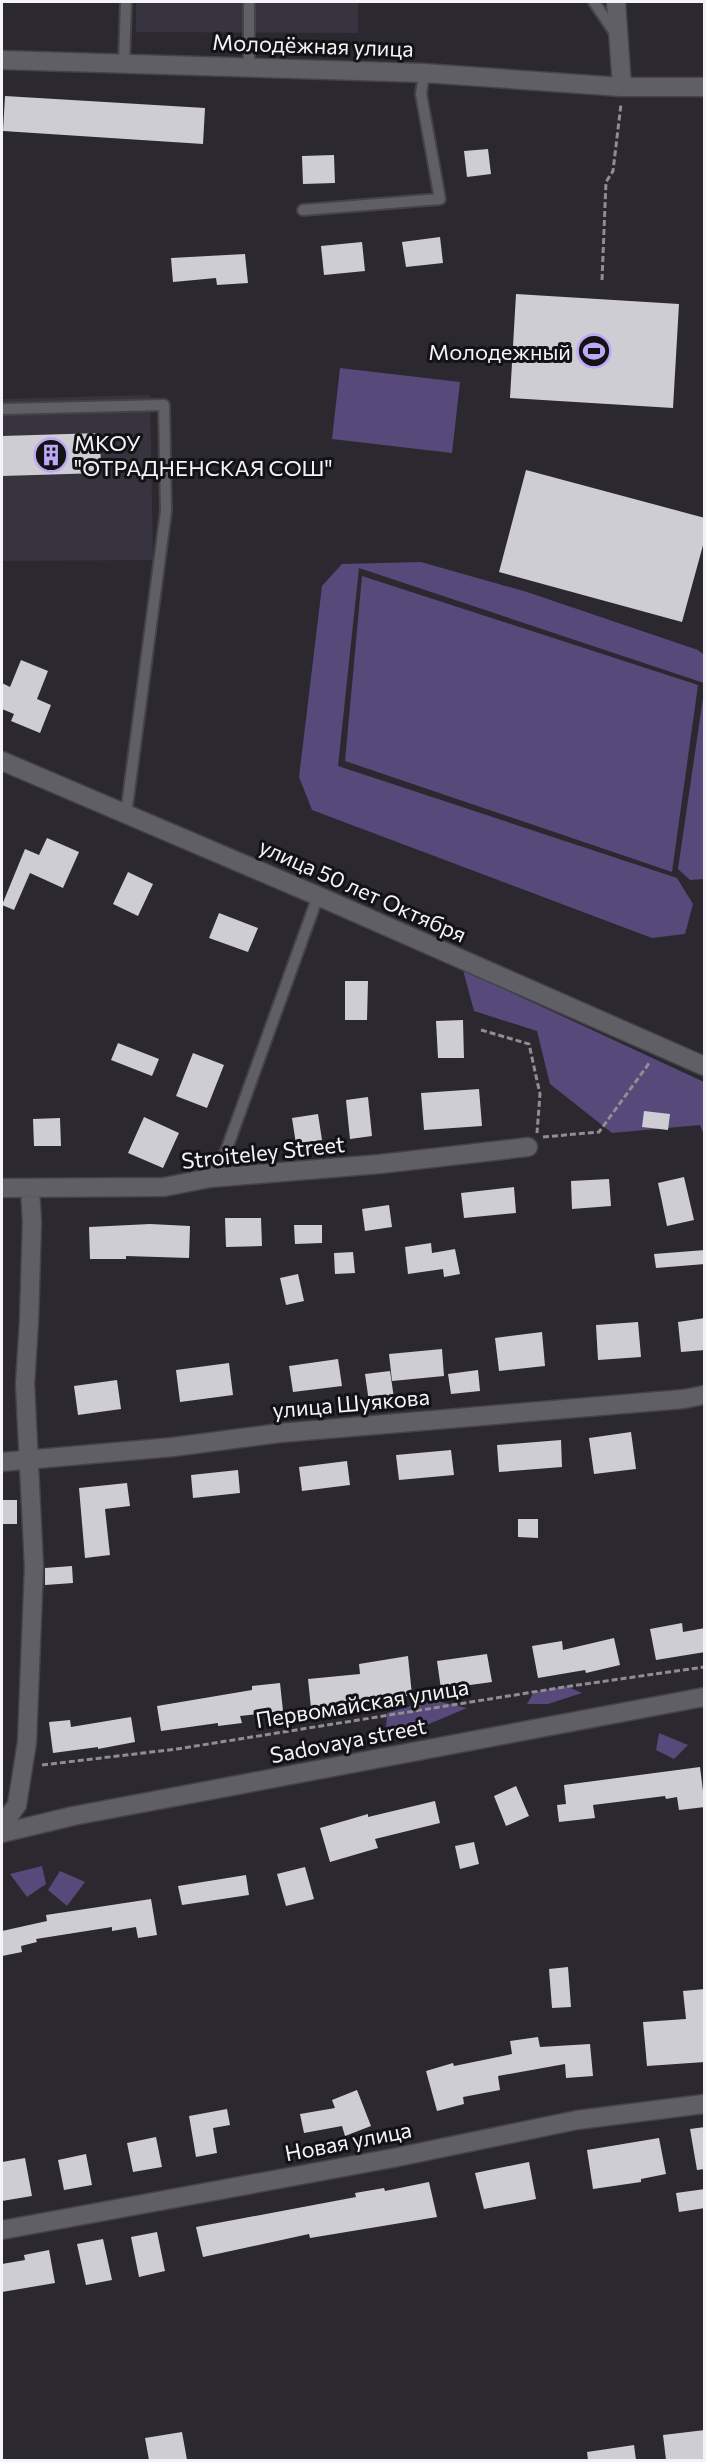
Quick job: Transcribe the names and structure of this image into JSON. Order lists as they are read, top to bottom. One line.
{"streets":{"street":["Молодёжная улица","улица 50 лет Октября","Stroiteley Street","улица Шуякова","Sadovaya street","Новая улица"],"path":["Первомайская улица"]},"places":{"sports":["Молодежный"],"building":["МКОУ \"ОТРАДНЕНСКАЯ СОШ\""]}}
